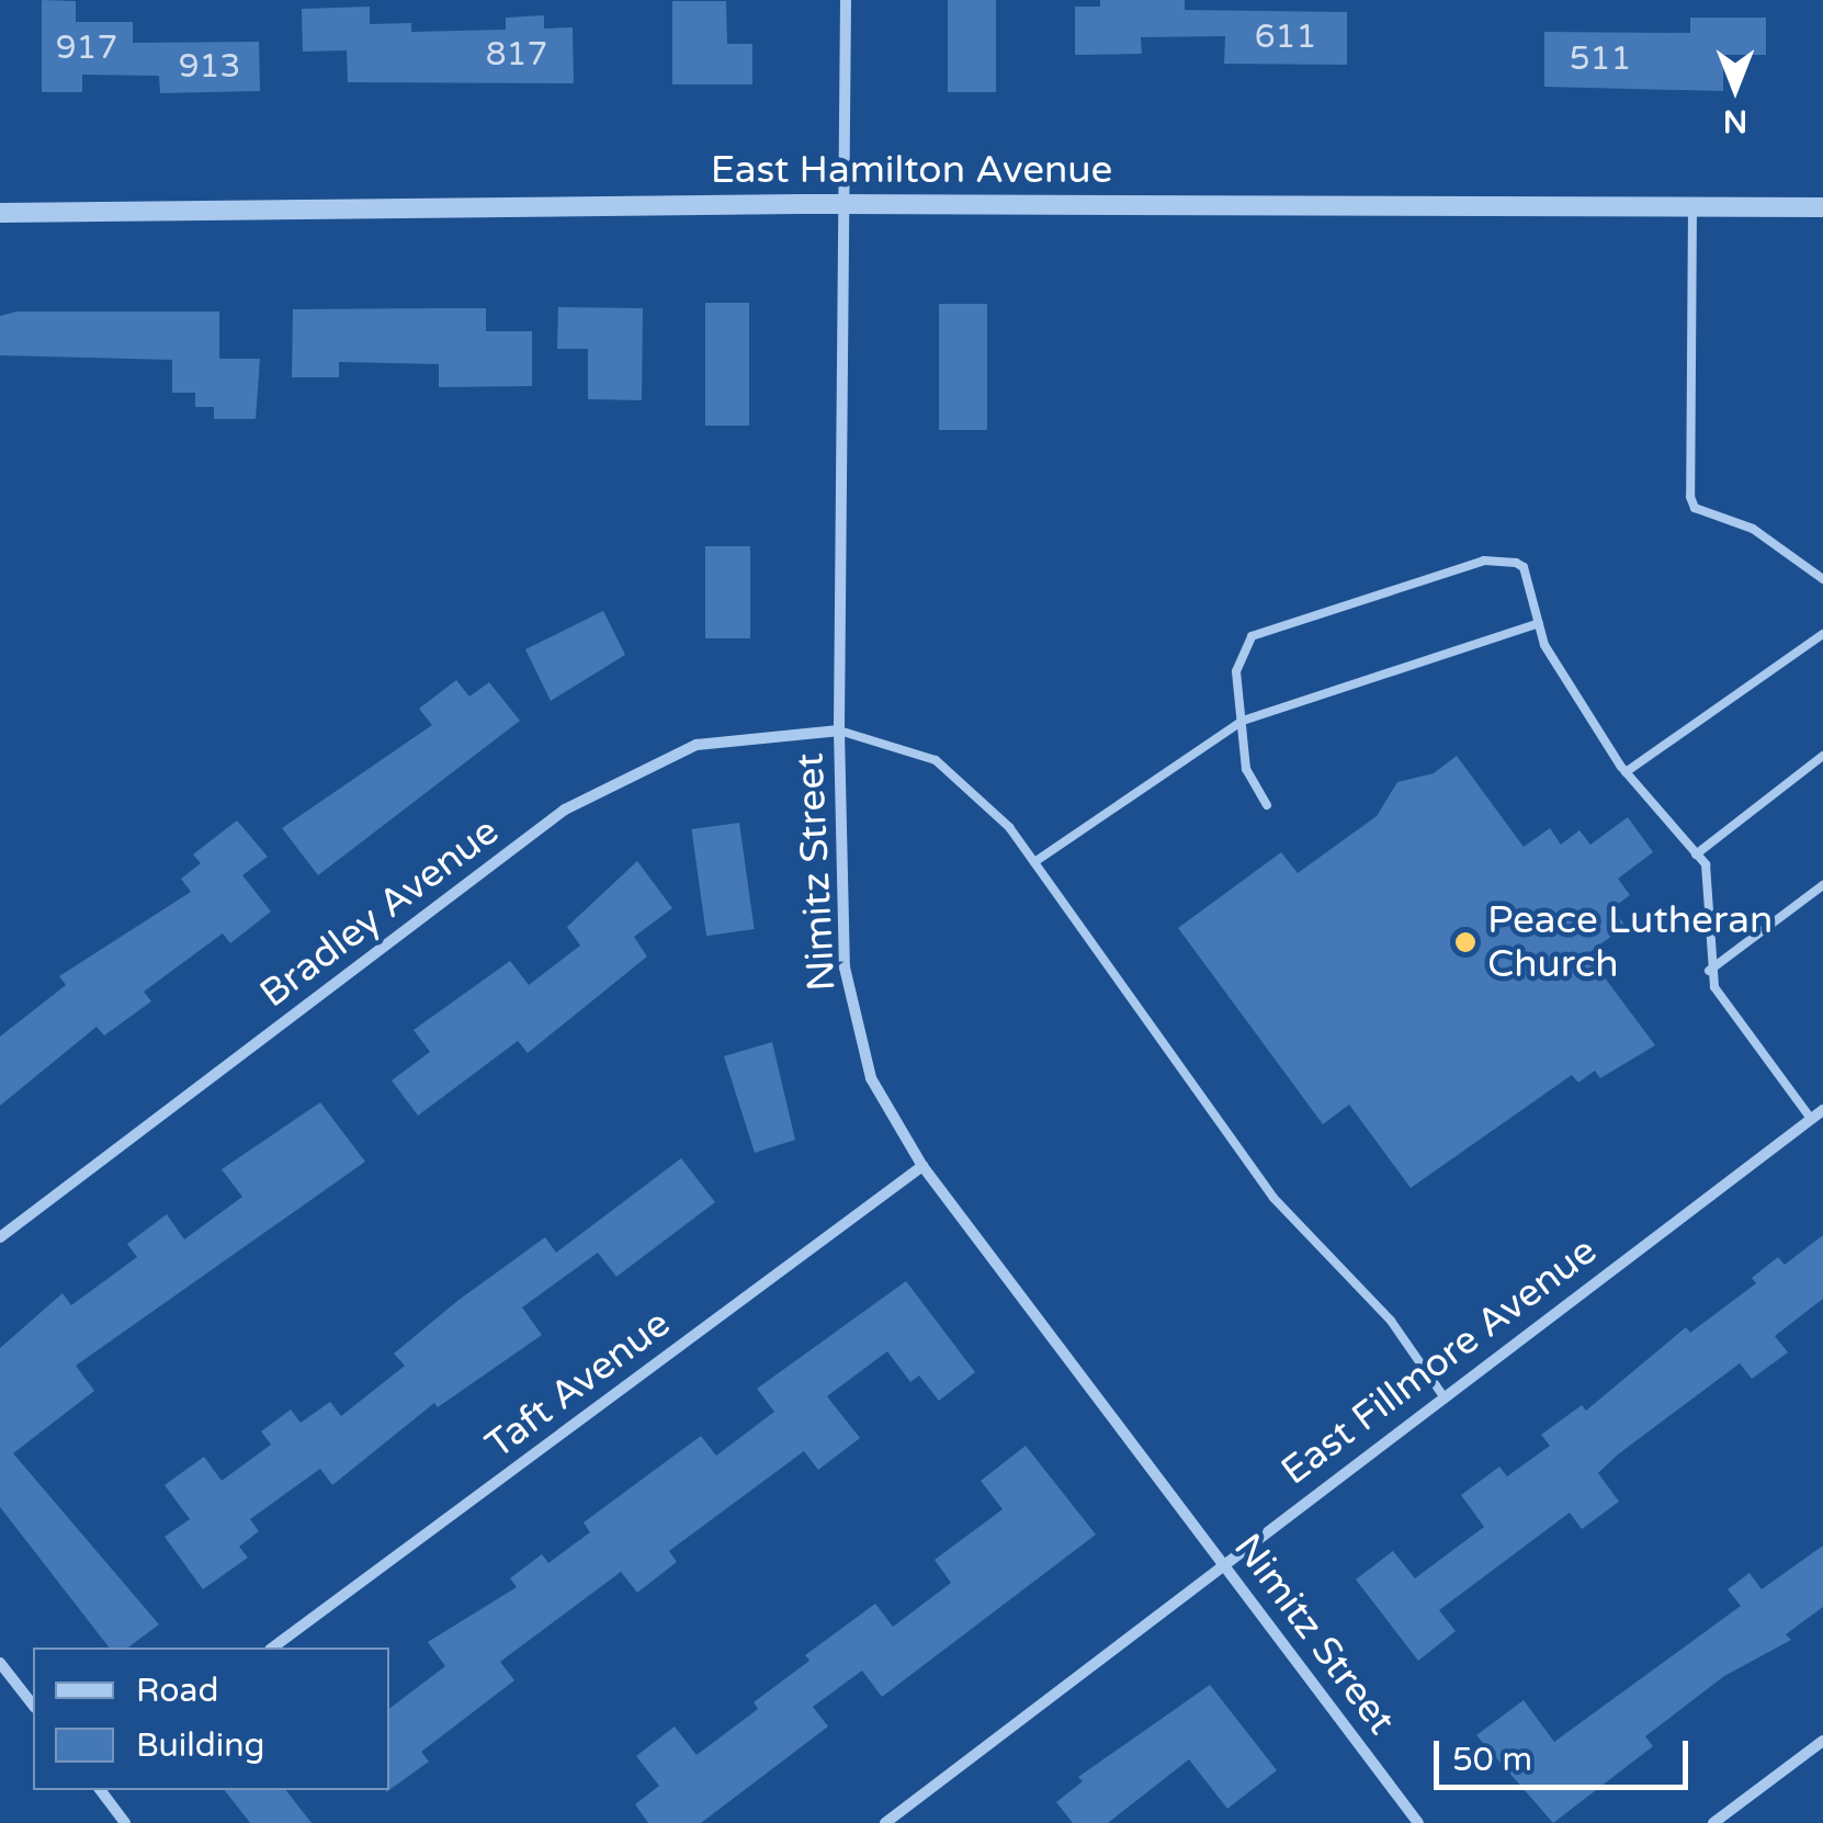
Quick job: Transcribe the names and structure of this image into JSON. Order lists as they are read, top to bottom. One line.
{"streets":{"street":["East Hamilton Avenue","Nimitz Street","Bradley Avenue","East Fillmore Avenue","Taft Avenue"]},"crossings":[["East Hamilton Avenue","Nimitz Street"],["Nimitz Street","Bradley Avenue"],["Nimitz Street","East Fillmore Avenue"],["Nimitz Street","Taft Avenue"]],"places":["Peace Lutheran Church"],"house_numbers":["611","917","817","511","913"],"legend":["Road","Building"],"scale_bar":"50 m","north":"bottom"}
